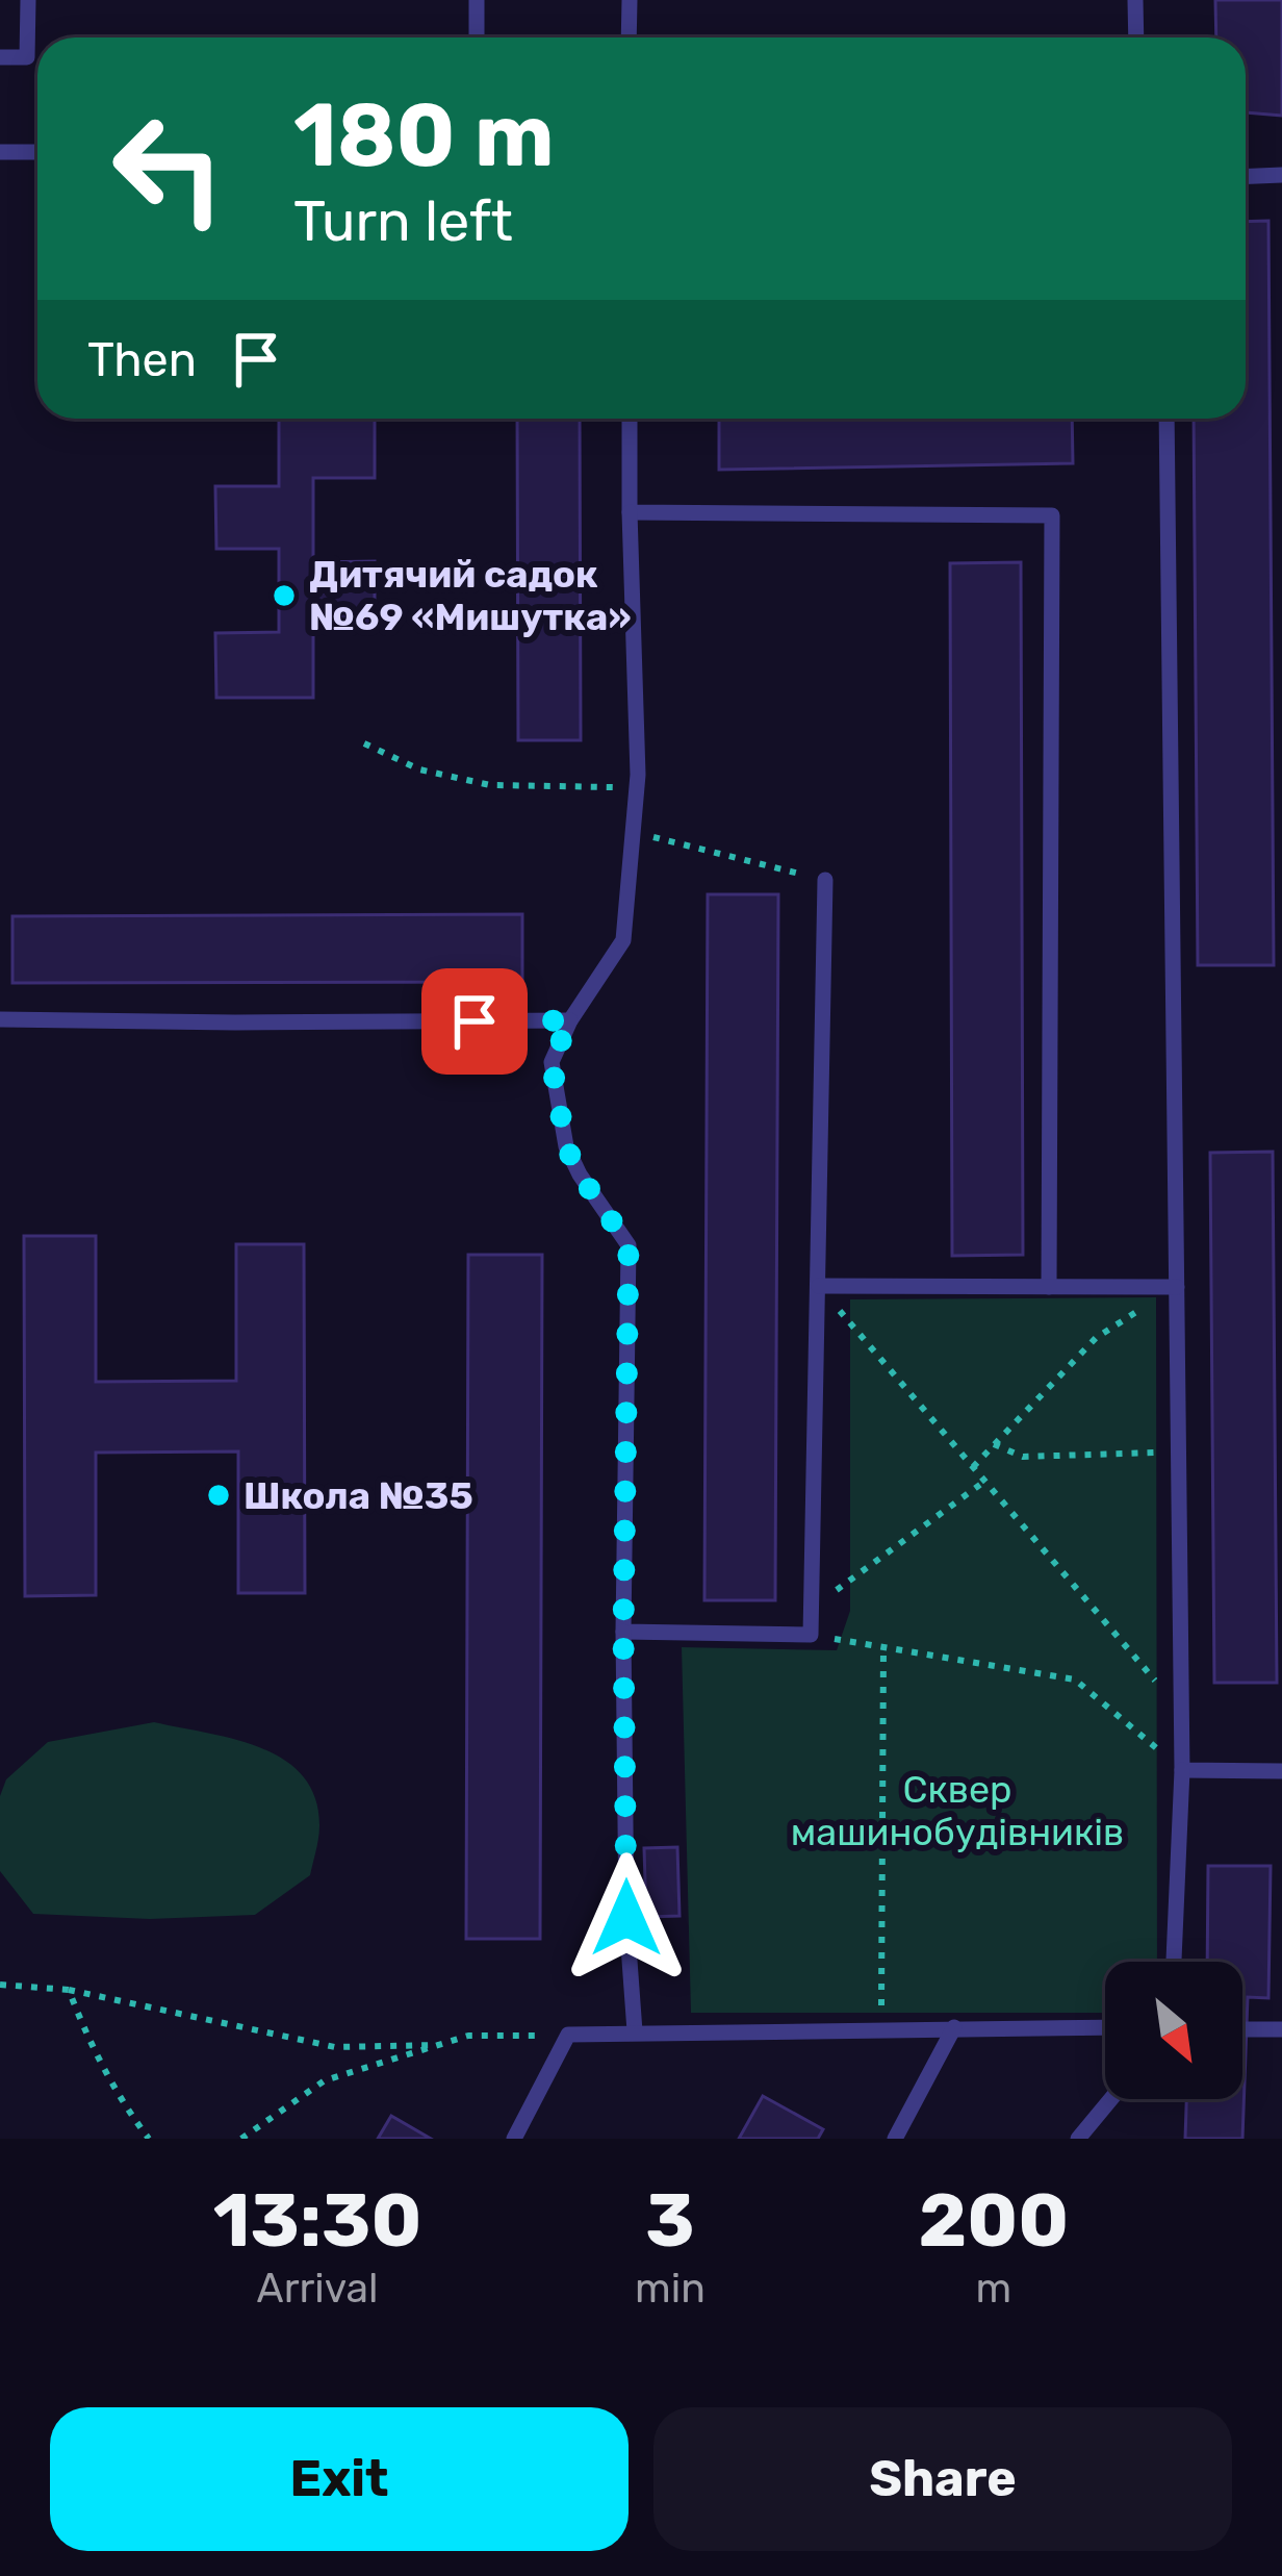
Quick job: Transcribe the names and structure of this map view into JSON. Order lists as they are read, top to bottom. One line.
{"parks":["Сквер машинобудівників"],"places":["Дитячий садок №69 «Мишутка»","Школа №35"],"north":"bottom right","page":{"turn":["180 m","Turn left"],"then":"Then","eta":["13:30","Arrival","3","min","200","m"],"buttons":["Exit","Share"]}}
